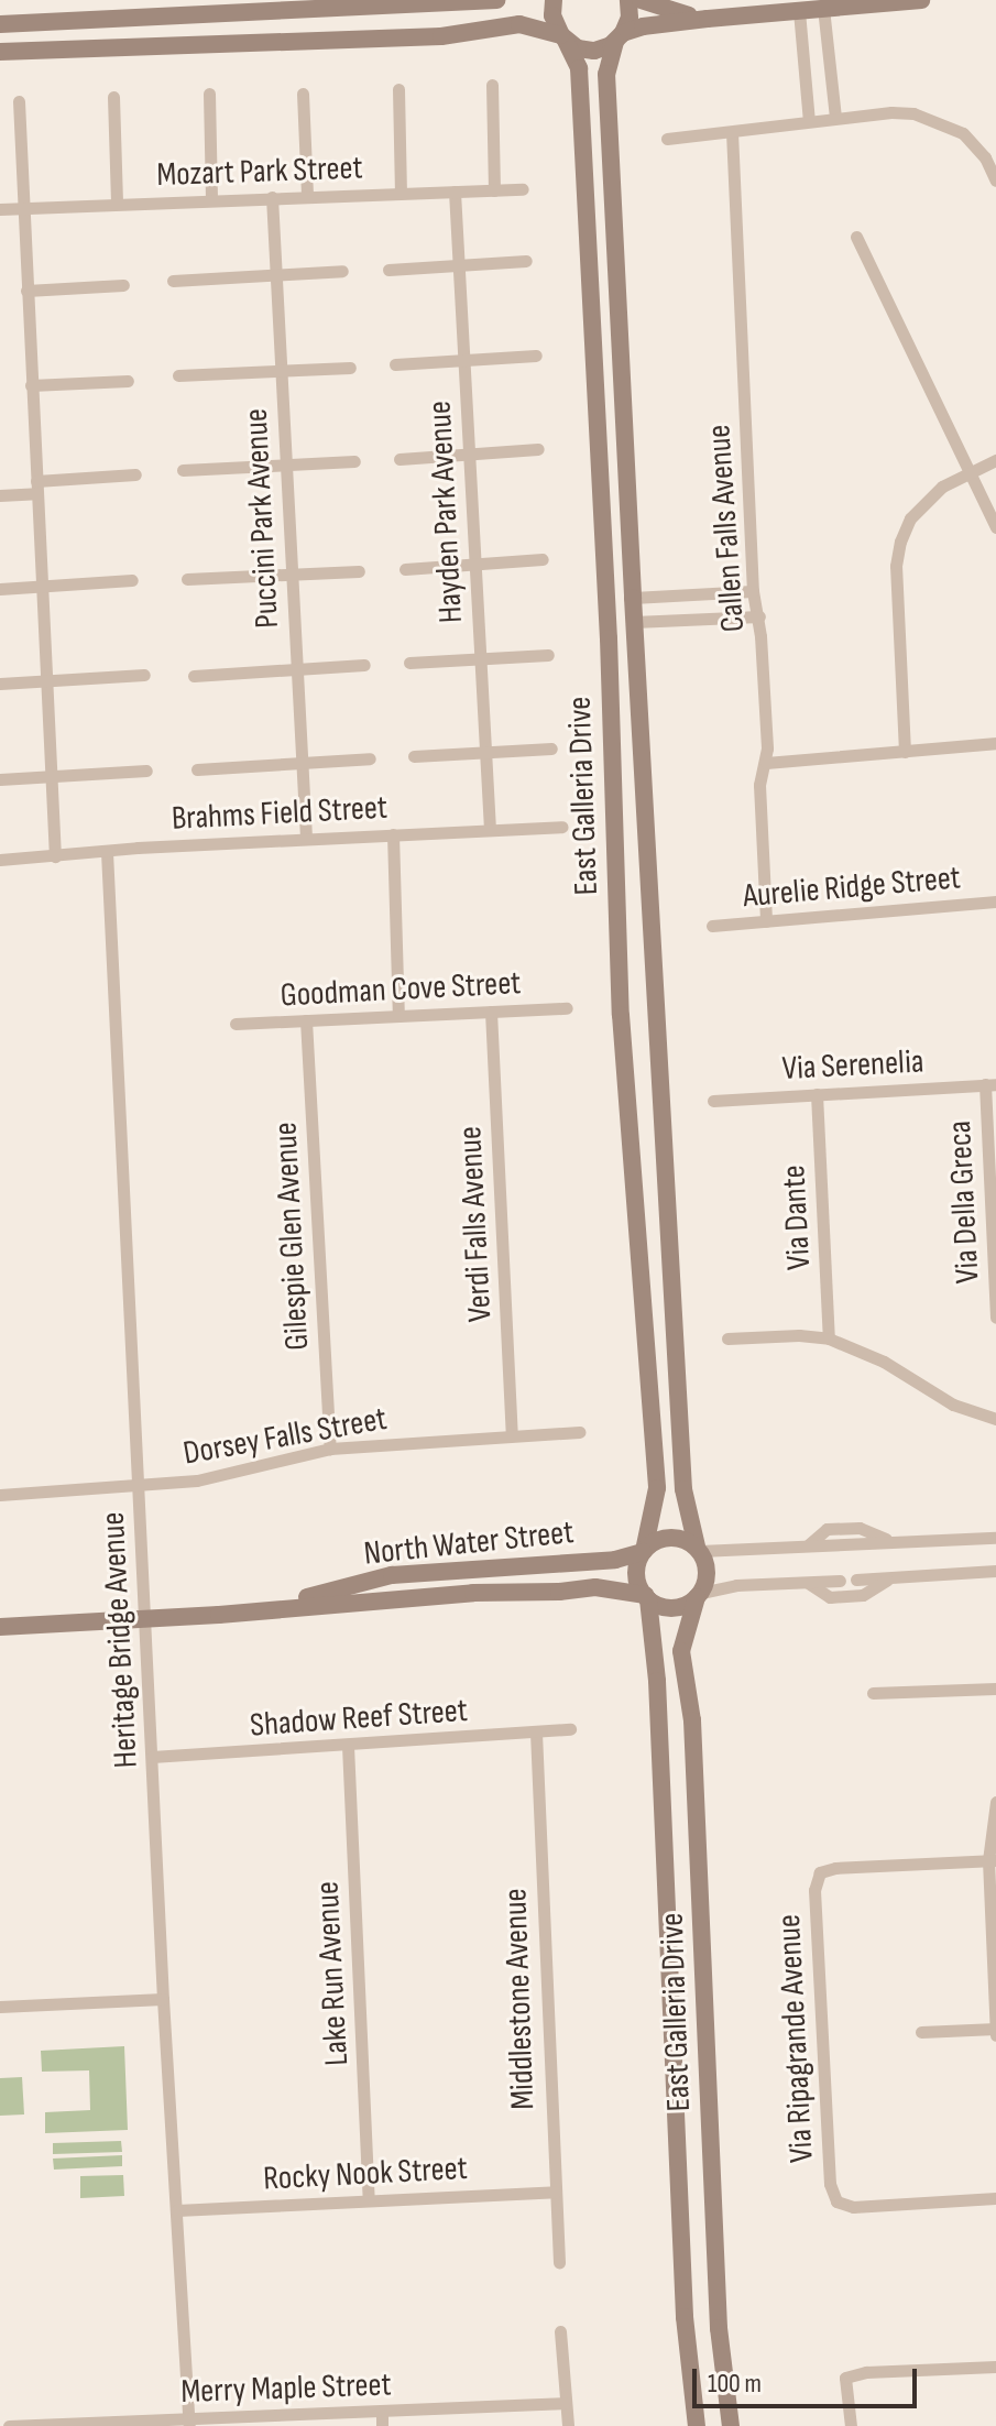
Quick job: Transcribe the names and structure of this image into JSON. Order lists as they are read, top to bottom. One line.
{"streets":{"main road":["East Galleria Drive","North Water Street"],"street":["Mozart Park Street","Hayden Park Avenue","Puccini Park Avenue","Callen Falls Avenue","Brahms Field Street","Aurelie Ridge Street","Goodman Cove Street","Via Serenelia","Via Della Greca","Via Dante","Verdi Falls Avenue","Gilespie Glen Avenue","Dorsey Falls Street","Heritage Bridge Avenue","Shadow Reef Street","Lake Run Avenue","Middlestone Avenue","Via Ripagrande Avenue","Rocky Nook Street","Merry Maple Street"]},"crossings":[["Mozart Park Street","Hayden Park Avenue"],["Mozart Park Street","Puccini Park Avenue"],["Hayden Park Avenue","Brahms Field Street"],["Puccini Park Avenue","Brahms Field Street"],["Callen Falls Avenue","Aurelie Ridge Street"],["East Galleria Drive","North Water Street"],["Brahms Field Street","Heritage Bridge Avenue"],["Goodman Cove Street","Verdi Falls Avenue"],["Goodman Cove Street","Gilespie Glen Avenue"],["Via Serenelia","Via Della Greca"],["Via Serenelia","Via Dante"],["Verdi Falls Avenue","Dorsey Falls Street"],["Gilespie Glen Avenue","Dorsey Falls Street"],["Dorsey Falls Street","Heritage Bridge Avenue"],["Heritage Bridge Avenue","Shadow Reef Street"],["Heritage Bridge Avenue","Rocky Nook Street"],["Heritage Bridge Avenue","Merry Maple Street"],["Shadow Reef Street","Lake Run Avenue"],["Shadow Reef Street","Middlestone Avenue"],["Lake Run Avenue","Rocky Nook Street"],["Middlestone Avenue","Rocky Nook Street"]],"scale_bar":"100 m"}
